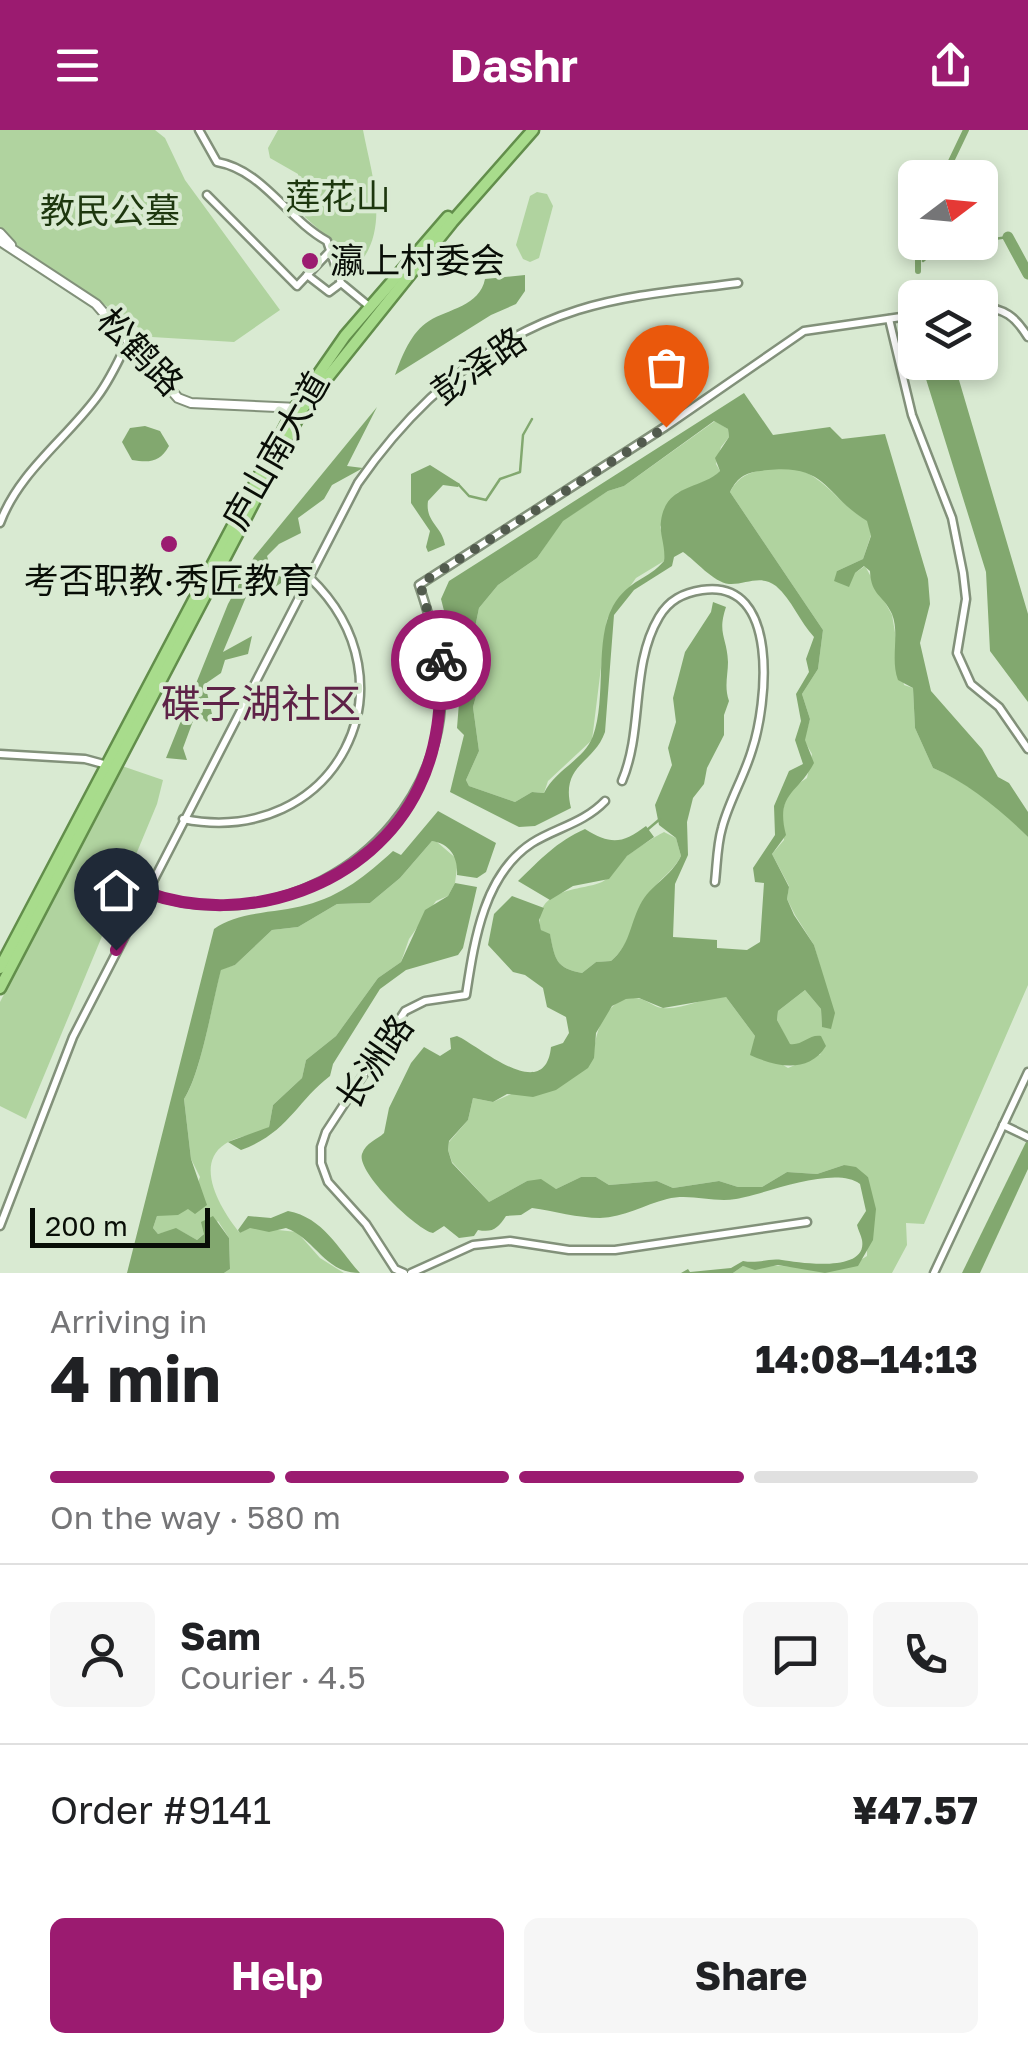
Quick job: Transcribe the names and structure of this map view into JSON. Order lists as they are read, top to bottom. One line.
{"streets":{"highway":["庐山南大道"],"main road":["松鹤路"],"street":["彭泽路","长洲路"]},"crossings":[["松鹤路","庐山南大道"]],"districts":["碟子湖社区"],"parks":["莲花山","教民公墓"],"places":["瀛上村委会","考否职教·秀匠教育"],"scale_bar":"200 m","north":"right","page":{"header":"Dashr","scale":"200 m","heading":["4 min","Arriving in","14:08–14:13"],"panel":["Sam","Courier · 4.5","Order #9141","¥47.57"],"bar":"On the way · 580 m","buttons":["Help","Share"]}}
